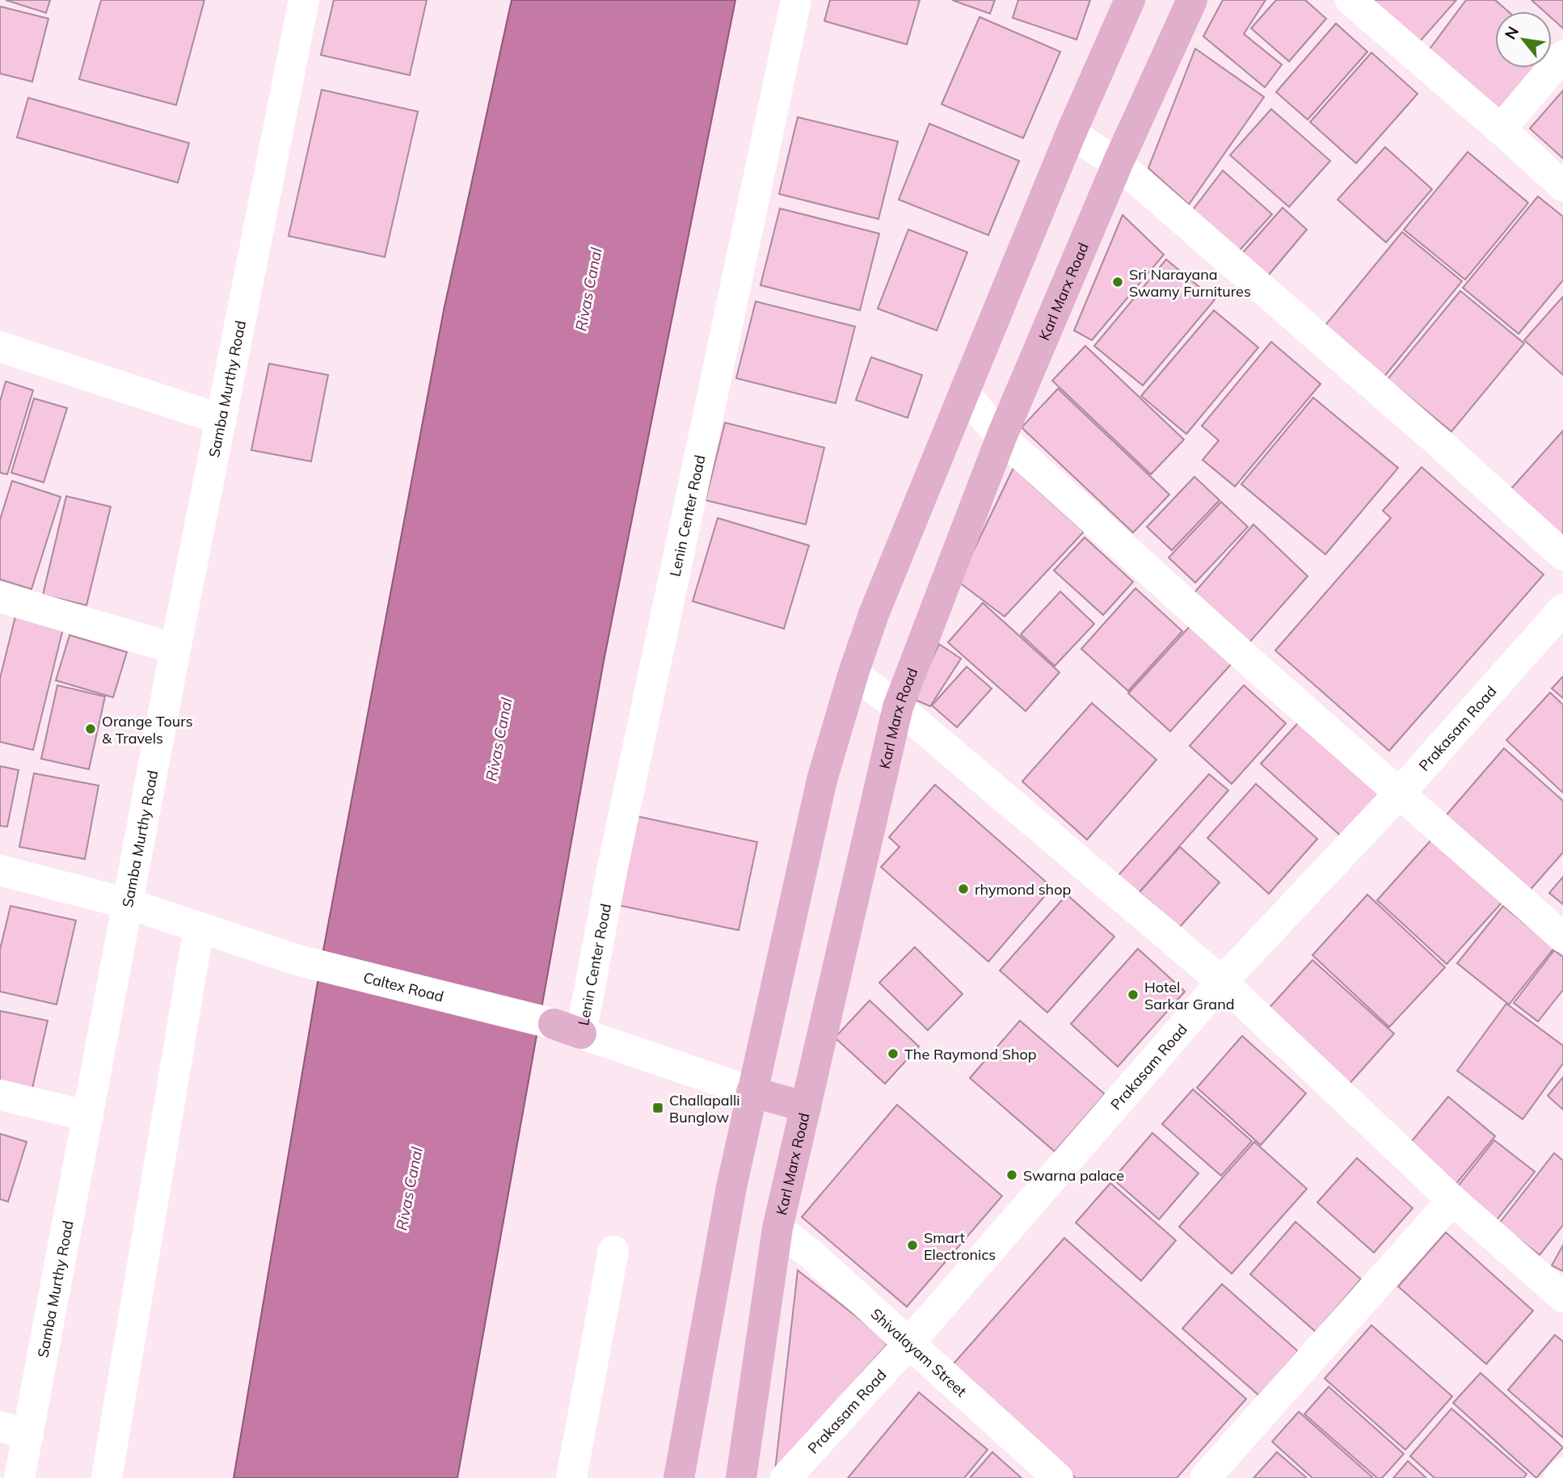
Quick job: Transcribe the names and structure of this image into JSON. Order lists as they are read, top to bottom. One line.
{"streets":{"main road":["Karl Marx Road","Caltex Road"],"street":["Samba Murthy Road","Lenin Center Road","Prakasam Road","Shivalayam Street"]},"crossings":[["Karl Marx Road","Caltex Road"],["Karl Marx Road","Shivalayam Street"],["Samba Murthy Road","Caltex Road"],["Lenin Center Road","Caltex Road"],["Prakasam Road","Shivalayam Street"]],"water":["Rivas Canal"],"places":{"other":["Sri Narayana Swamy Furnitures","Orange Tours & Travels","rhymond shop","Hotel Sarkar Grand","The Raymond Shop","Swarna palace","Smart Electronics"],"transit":["Challapalli Bunglow"]},"north":"top left"}
